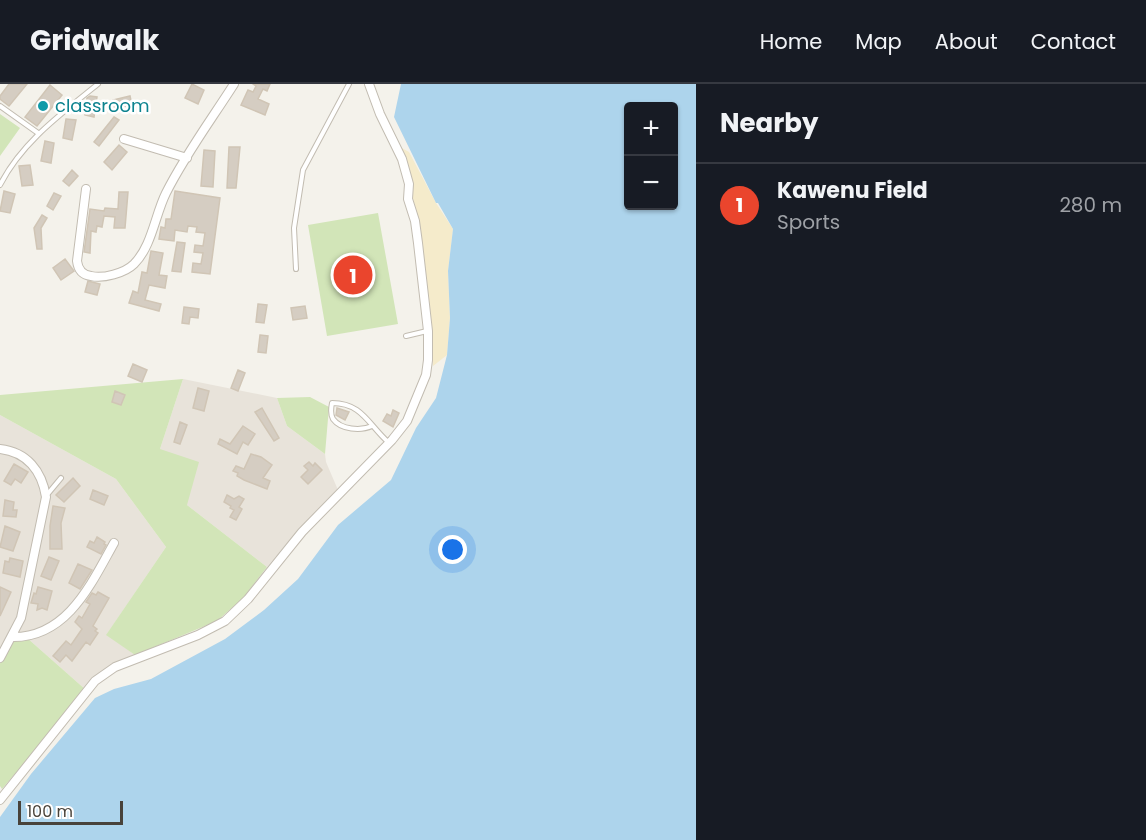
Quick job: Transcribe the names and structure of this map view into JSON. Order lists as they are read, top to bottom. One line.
{"places":["classroom"],"scale_bar":"100 m","page":{"header":"Gridwalk","nav":["Home","Map","About","Contact"],"heading":"Nearby","map_buttons":["+","−"],"list":[{"mark":"1","name":"Kawenu Field","note":"Sports","value":"280 m"}],"pins":"1","scale":"100 m"}}
